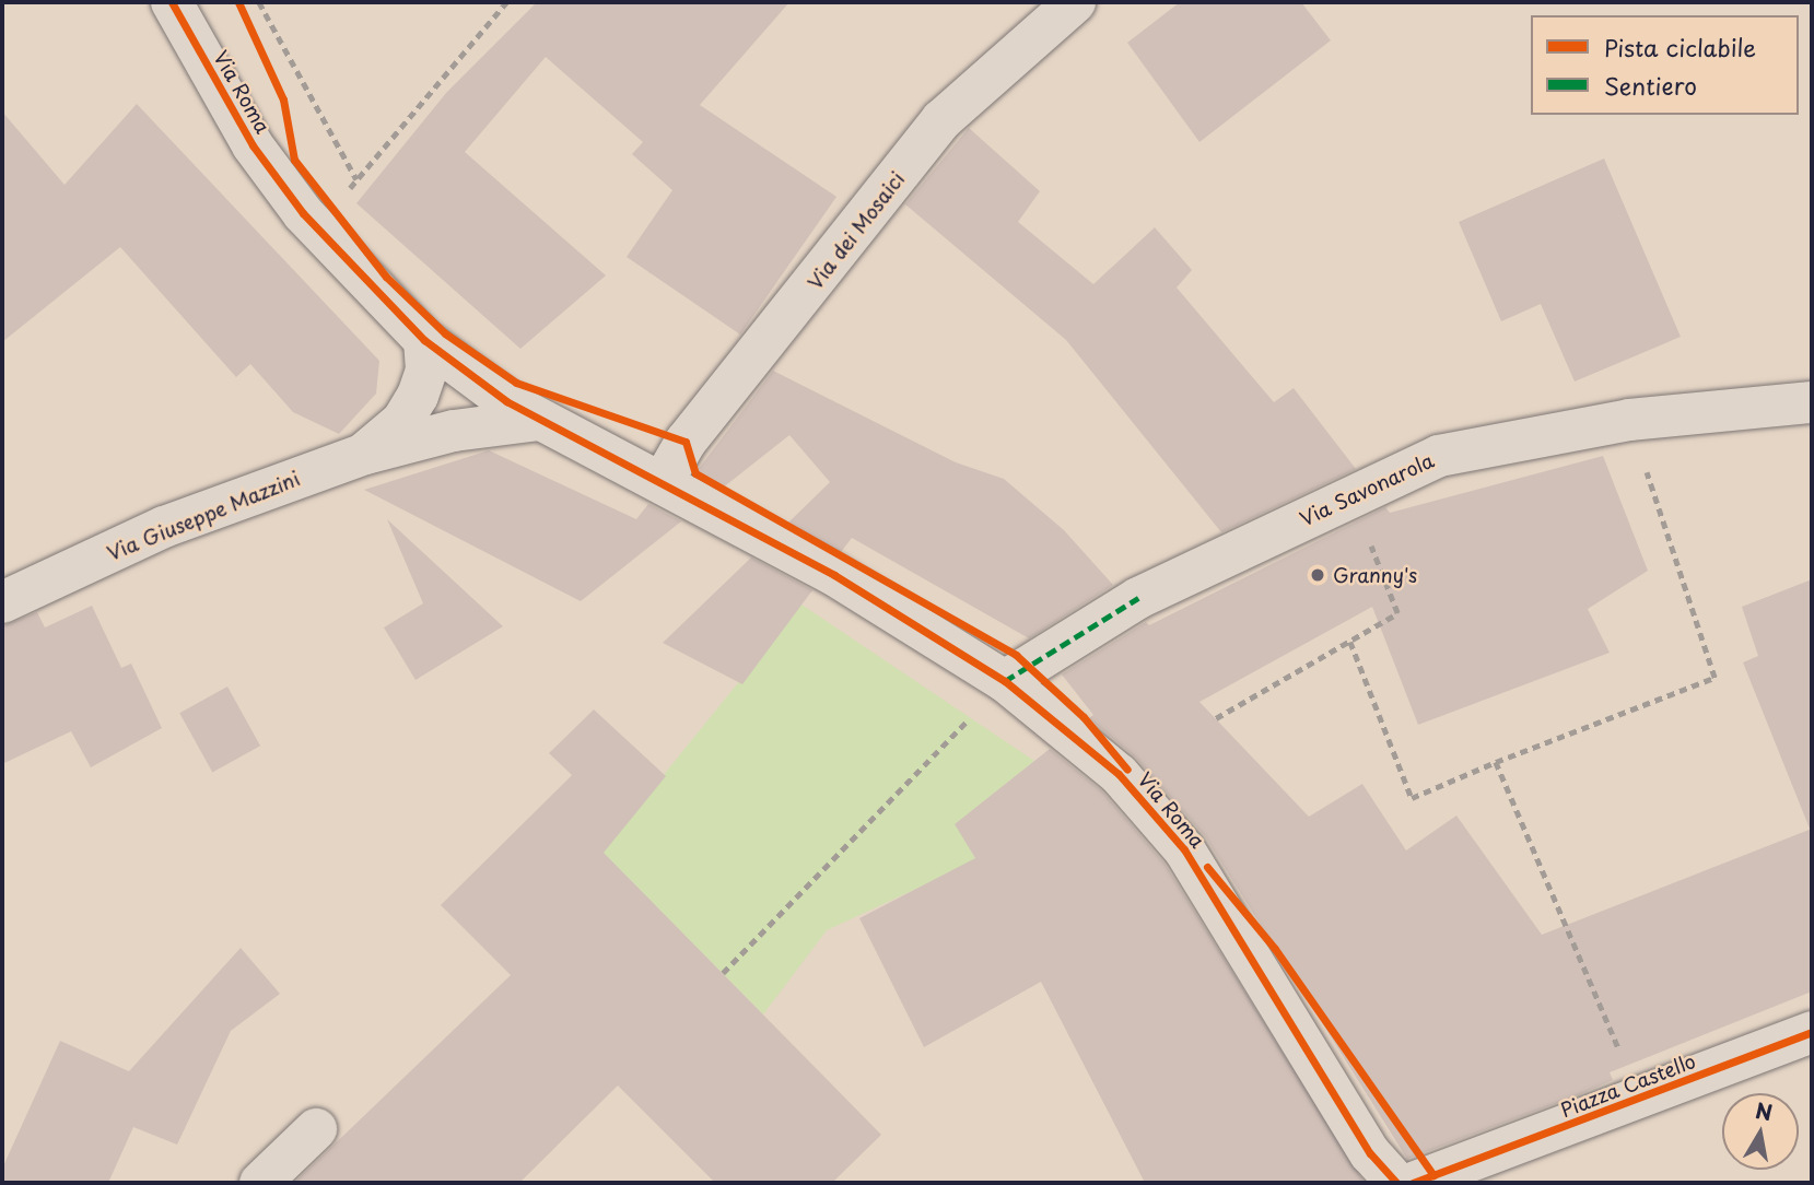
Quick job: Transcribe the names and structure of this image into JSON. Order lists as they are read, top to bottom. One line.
{"streets":{"street":["Via Roma","Via dei Mosaici","Via Savonarola","Via Giuseppe Mazzini","Piazza Castello"]},"crossings":[["Via Roma","Via dei Mosaici"],["Via Roma","Via Savonarola"],["Via Roma","Via Giuseppe Mazzini"]],"places":["Granny's"],"legend":["Pista ciclabile","Sentiero"],"north":"top"}
